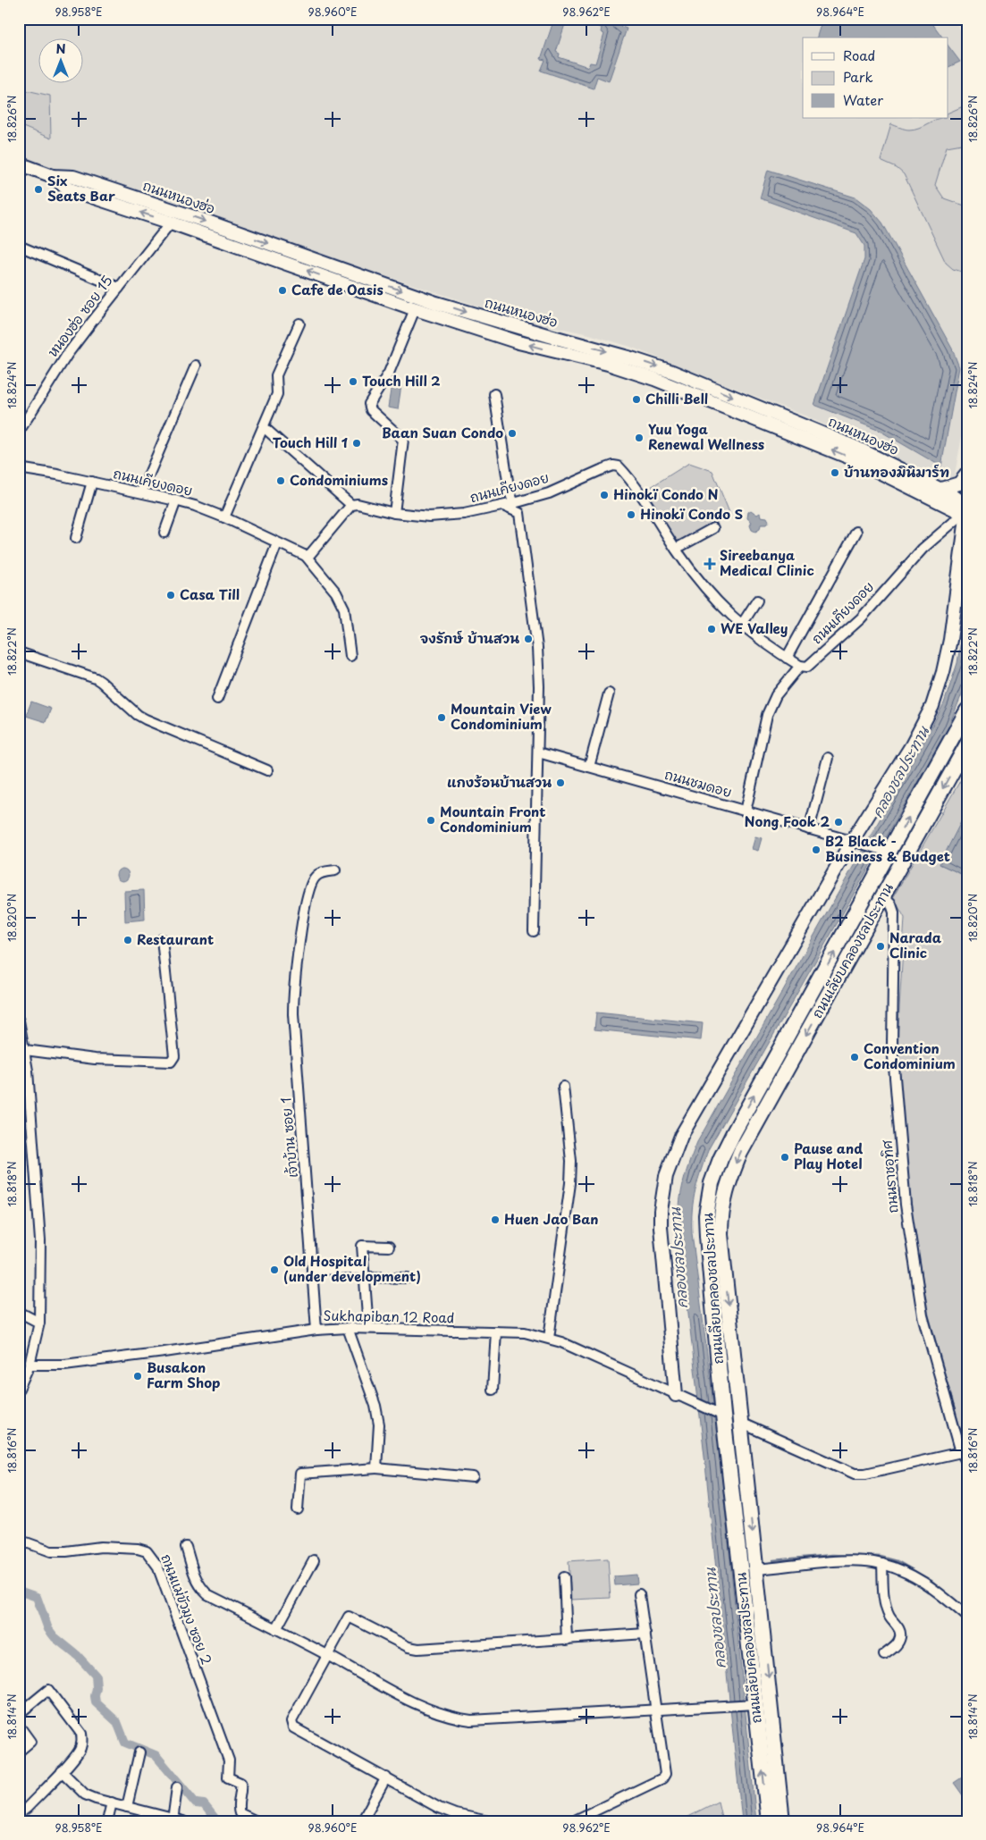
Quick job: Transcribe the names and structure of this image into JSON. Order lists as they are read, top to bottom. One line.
{"streets":{"main road":["ถนนเลียบคลองชลประทาน"],"street":["ถนนหนองฮ่อ","หนองฮ่อ ซอย 15","ถนนเคียงดอย","ถนนชมดอย","เจ้าบ้าน ซอย 1","ถนนราชอุทิศ","Sukhapiban 12 Road","ถนนแม่ขัวมุง ซอย 2"]},"crossings":[["ถนนหนองฮ่อ","หนองฮ่อ ซอย 15"],["ถนนหนองฮ่อ","ถนนเคียงดอย"],["ถนนชมดอย","ถนนเลียบคลองชลประทาน"],["ถนนเลียบคลองชลประทาน","ถนนราชอุทิศ"],["ถนนเลียบคลองชลประทาน","Sukhapiban 12 Road"],["เจ้าบ้าน ซอย 1","Sukhapiban 12 Road"]],"water":["คลองชลประทาน"],"places":{"other":["Six Seats Bar","Cafe de Oasis","Touch Hill 2","Chilli Bell","Baan Suan Condo","Yuu Yoga Renewal Wellness","Touch Hill 1","บ้านทองมินิมาร์ท","Condominiums","Hinokï Condo N","Hinokï Condo S","Casa Till","WE Valley","จงรักษ์ บ้านสวน","Mountain View Condominium","แกงร้อนบ้านสวน","Mountain Front Condominium","Nong Fook 2","B2 Black - Business & Budget","Restaurant","Narada Clinic","Convention Condominium","Pause and Play Hotel","Huen Jao Ban","Old Hospital (under development)","Busakon Farm Shop"],"health":["Sireebanya Medical Clinic"]},"legend":["Road","Park","Water"],"north":"top","coordinates":["98.958°E","98.960°E","98.962°E","98.964°E","18.826°N","18.824°N","18.822°N","18.820°N","18.818°N","18.816°N","18.814°N"]}
